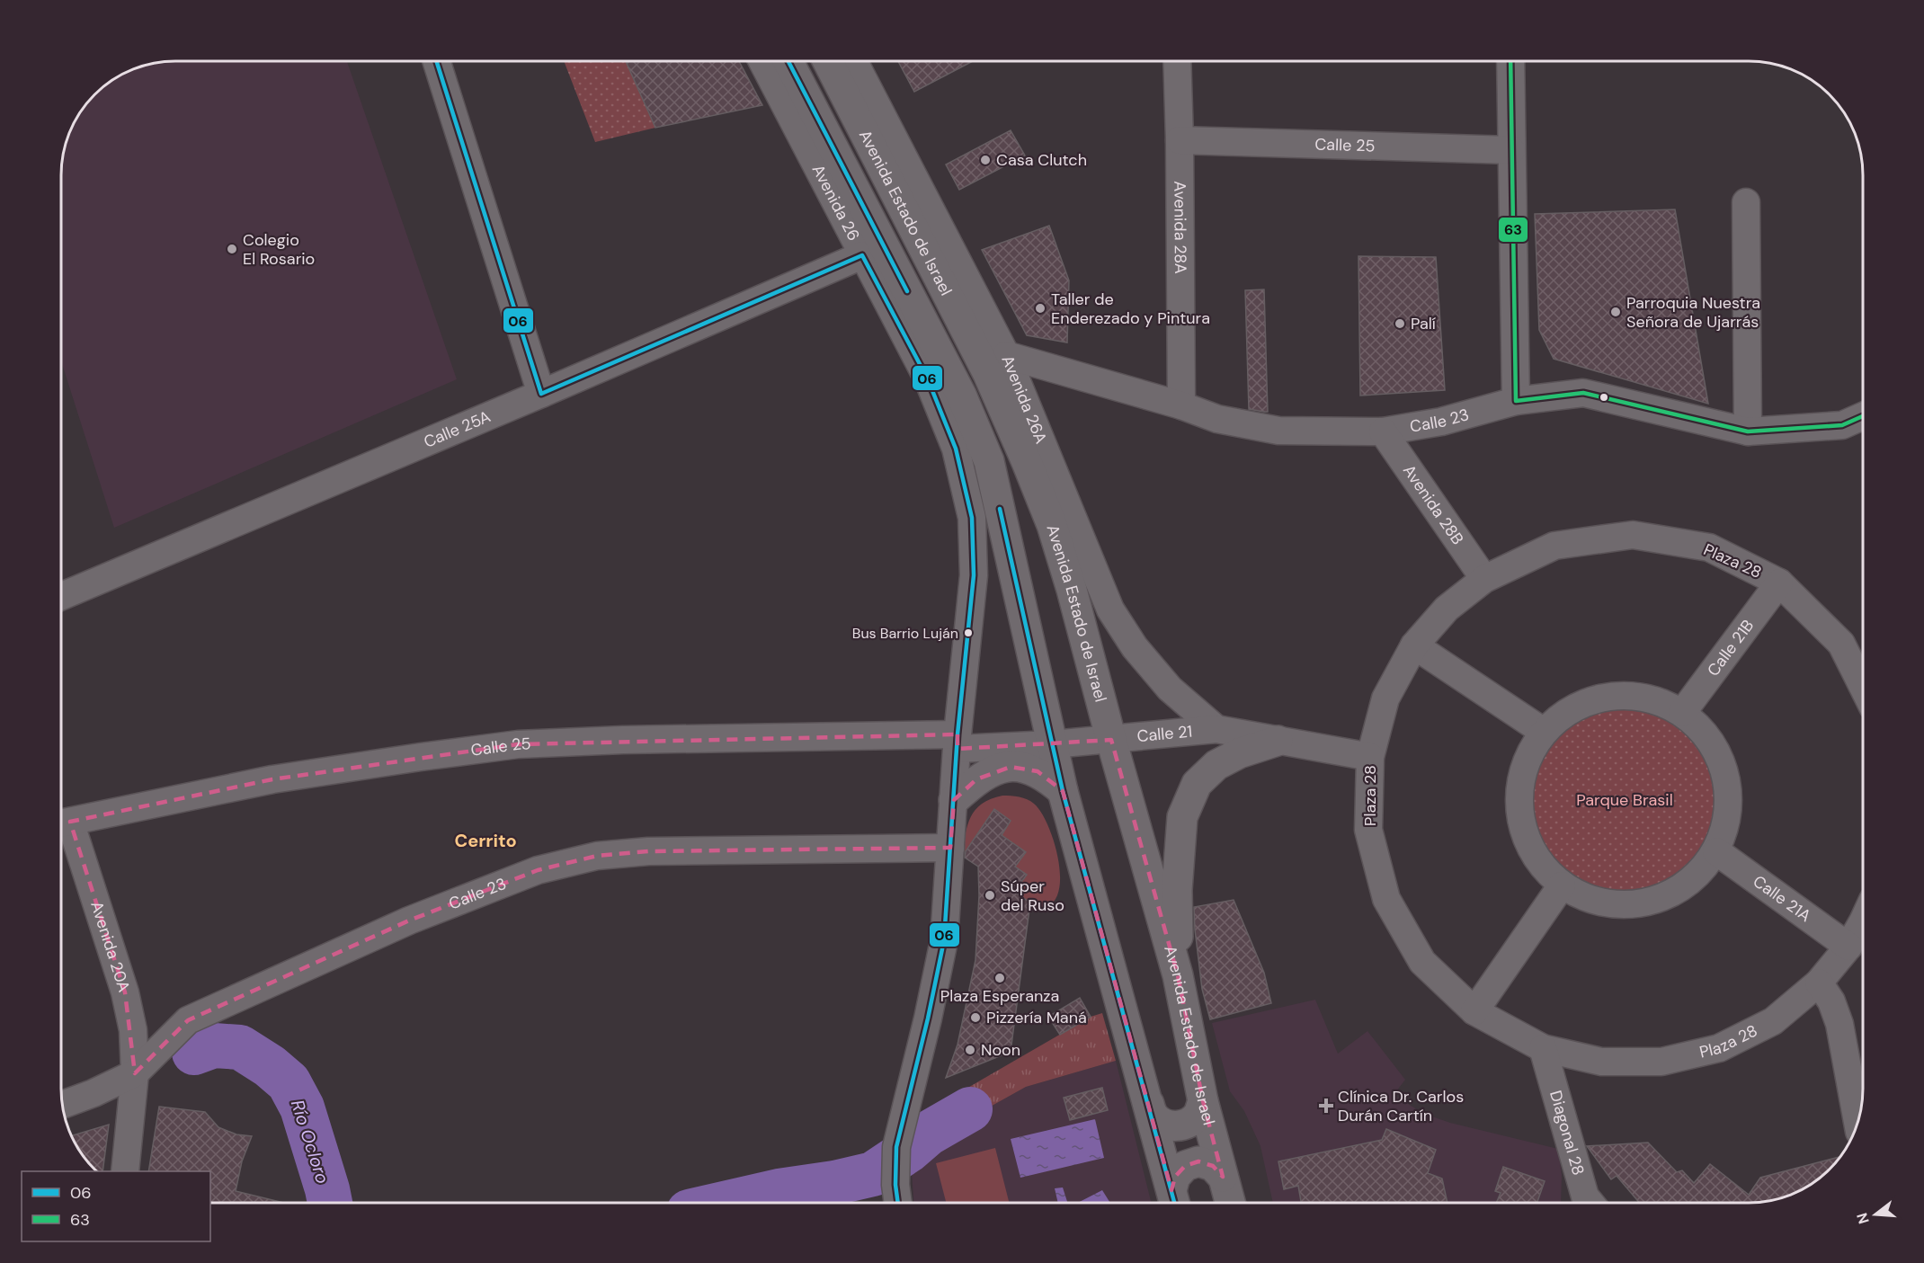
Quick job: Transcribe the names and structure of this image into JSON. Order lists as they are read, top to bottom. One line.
{"streets":{"main road":["Avenida Estado de Israel"],"street":["Calle 25","Avenida 26","Avenida 28A","Avenida 26A","Calle 23","Calle 25A","Avenida 28B","Plaza 28","Calle 21B","Calle 21","Calle 21A","Avenida 20A","Diagonal 28"]},"crossings":[["Calle 25","Avenida 26"],["Calle 25","Avenida 28A"],["Calle 25","Calle 21"],["Calle 25","Avenida 20A"],["Avenida 26","Calle 23"],["Avenida 26","Calle 25A"],["Avenida 26","Calle 21"],["Avenida Estado de Israel","Calle 21"],["Avenida 28A","Calle 23"],["Avenida 26A","Calle 23"],["Avenida 26A","Calle 21"],["Calle 23","Avenida 28B"],["Calle 23","Avenida 20A"],["Avenida 28B","Plaza 28"],["Plaza 28","Calle 21B"],["Plaza 28","Calle 21"],["Plaza 28","Calle 21A"],["Plaza 28","Diagonal 28"]],"districts":["Cerrito"],"water":["Río Ocloro"],"parks":["Parque Brasil"],"places":{"other":["Casa Clutch","Colegio El Rosario","Taller de Enderezado y Pintura","Parroquia Nuestra Señora de Ujarrás","Palí","Bus Barrio Luján","Súper del Ruso","Plaza Esperanza","Pizzería Maná","Noon"],"health":["Clínica Dr. Carlos Durán Cartín"]},"lines":["transit line 06","transit line 63"],"legend":["06","63"],"north":"left"}
